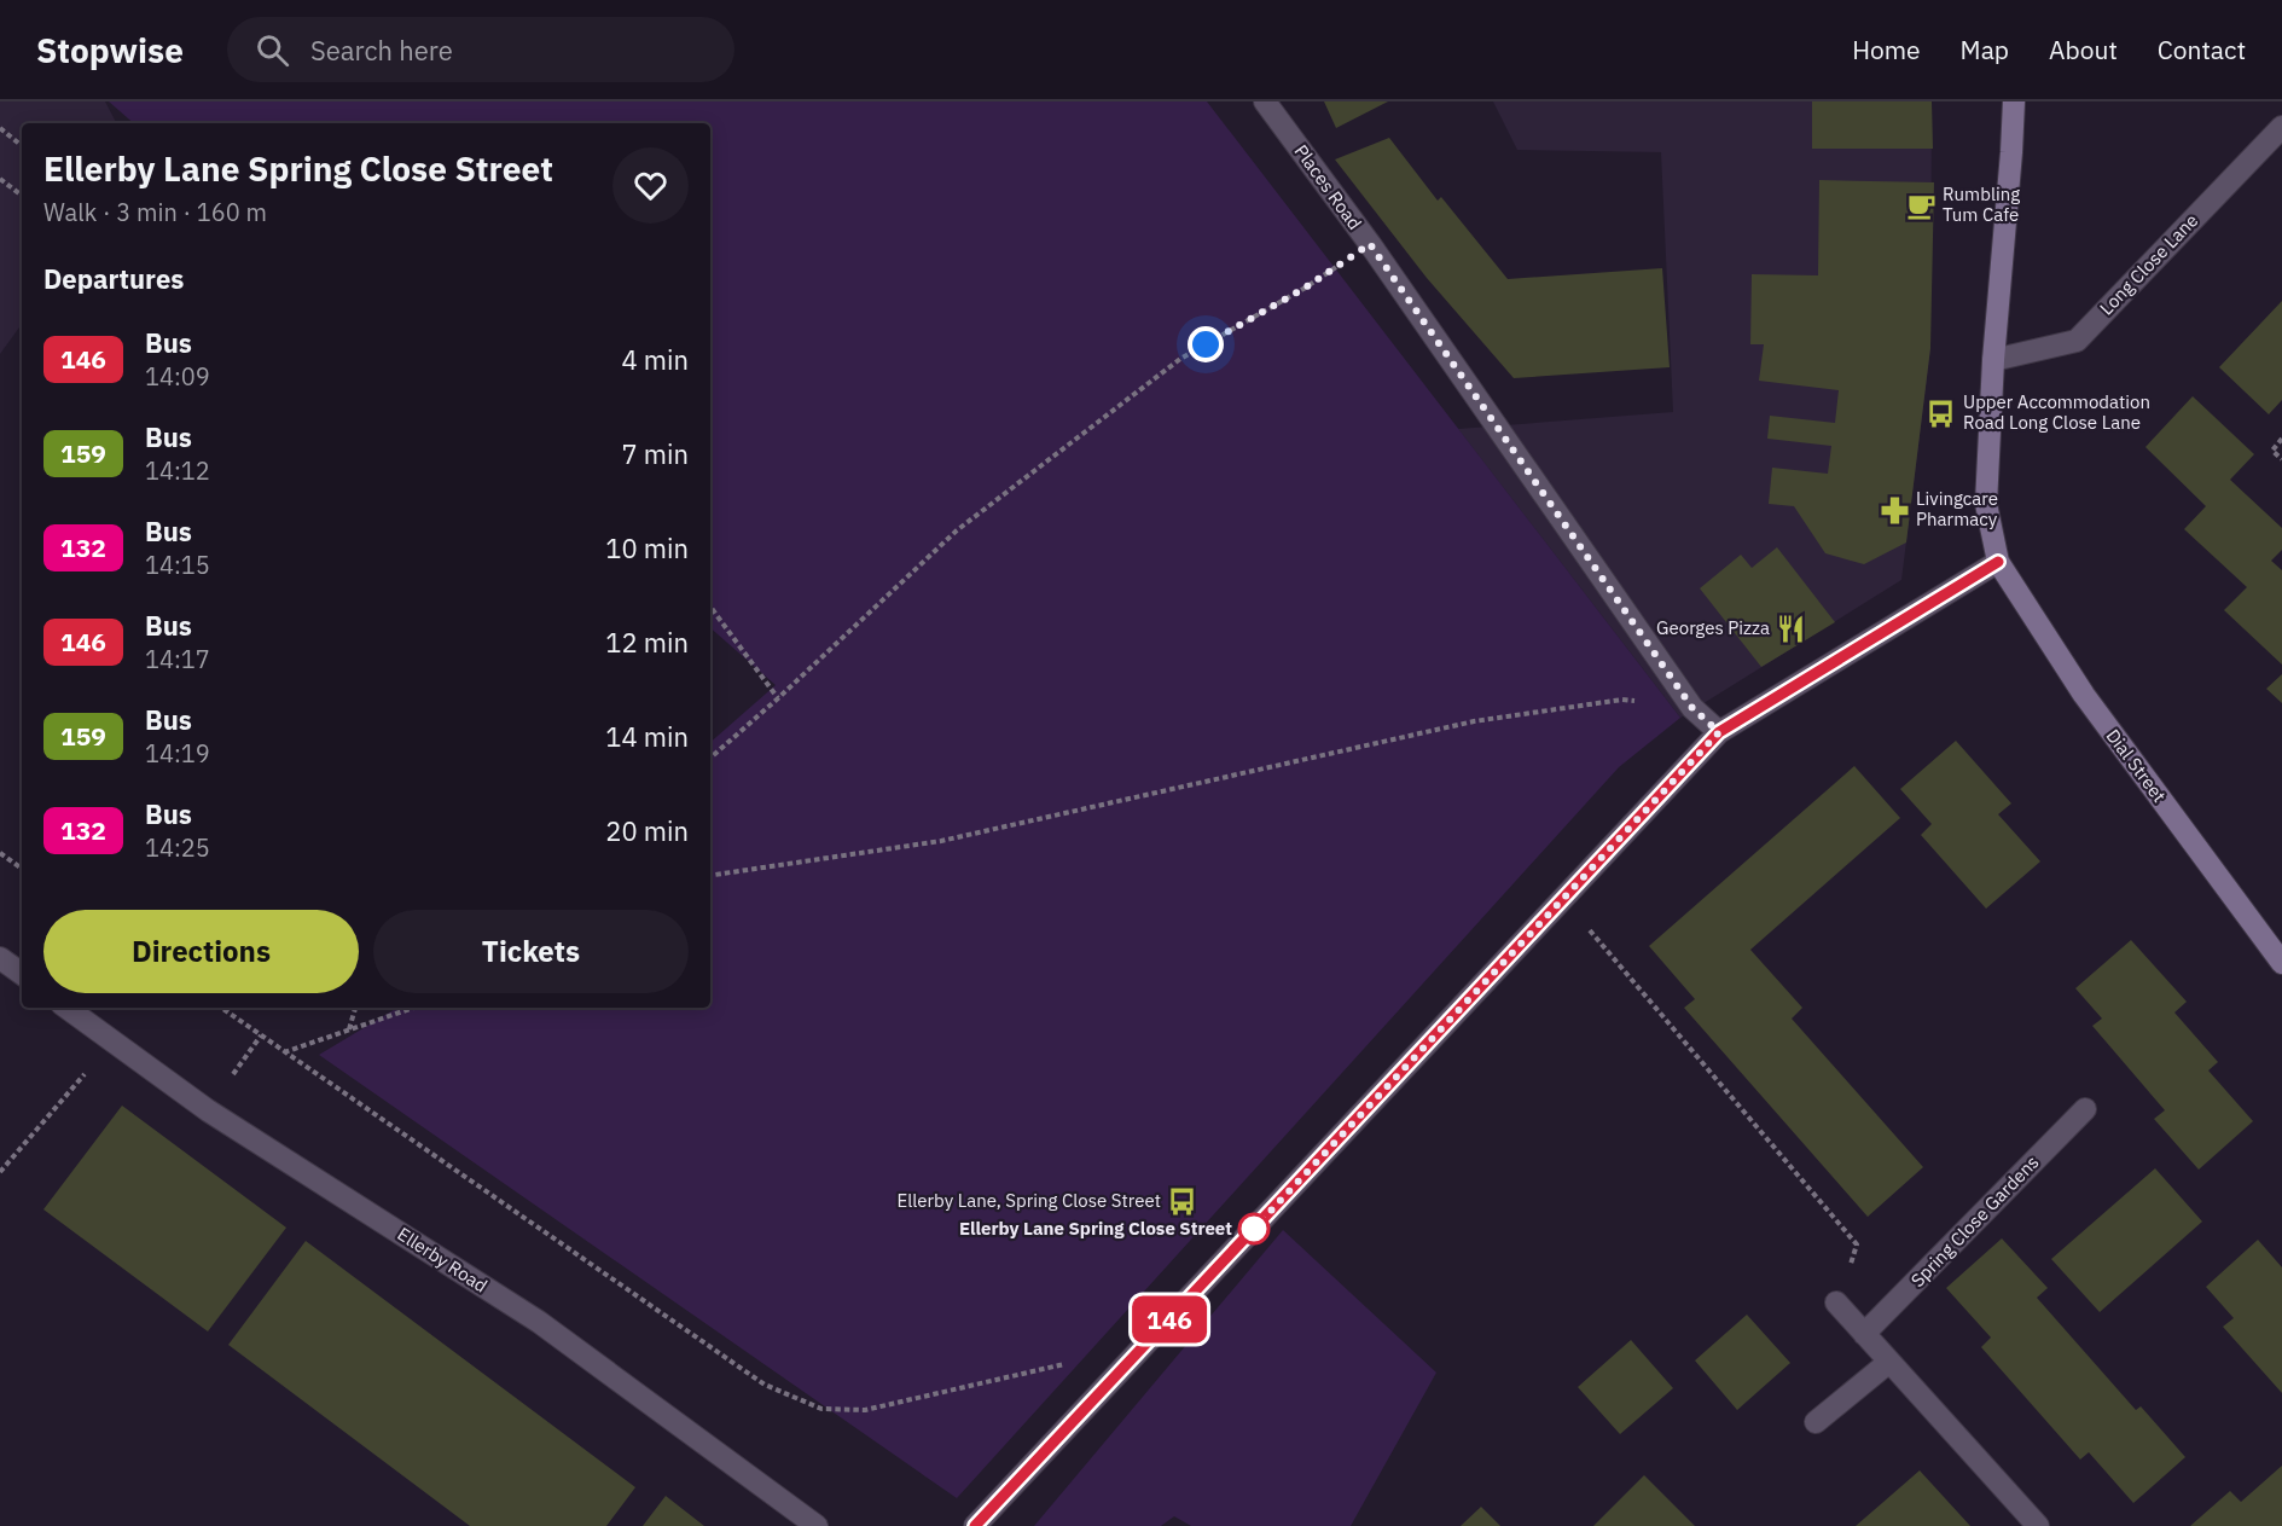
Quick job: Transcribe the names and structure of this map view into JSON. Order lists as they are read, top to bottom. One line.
{"streets":{"street":["Places Road","Long Close Lane","Dial Street","Spring Close Gardens","Ellerby Road"]},"places":{"cafe":["Rumbling Tum Cafe"],"bus stop":["Upper Accommodation Road Long Close Lane","Ellerby Lane, Spring Close Street"],"pharmacy":["Livingcare Pharmacy"],"restaurant":["Georges Pizza"],"other":["Ellerby Lane Spring Close Street"]},"lines":["bus line 146"],"page":{"header":"Stopwise","search":"Search here","nav":["Home","Map","About","Contact"],"on_map":"146","heading":[["Ellerby Lane Spring Close Street","Walk · 3 min · 160 m"],"Departures"],"list":[{"mark":"146","name":"Bus","note":"14:09","value":"4 min"},{"mark":"159","name":"Bus","note":"14:12","value":"7 min"},{"mark":"132","name":"Bus","note":"14:15","value":"10 min"},{"mark":"146","name":"Bus","note":"14:17","value":"12 min"},{"mark":"159","name":"Bus","note":"14:19","value":"14 min"},{"mark":"132","name":"Bus","note":"14:25","value":"20 min"}],"buttons":["Directions","Tickets"]}}
